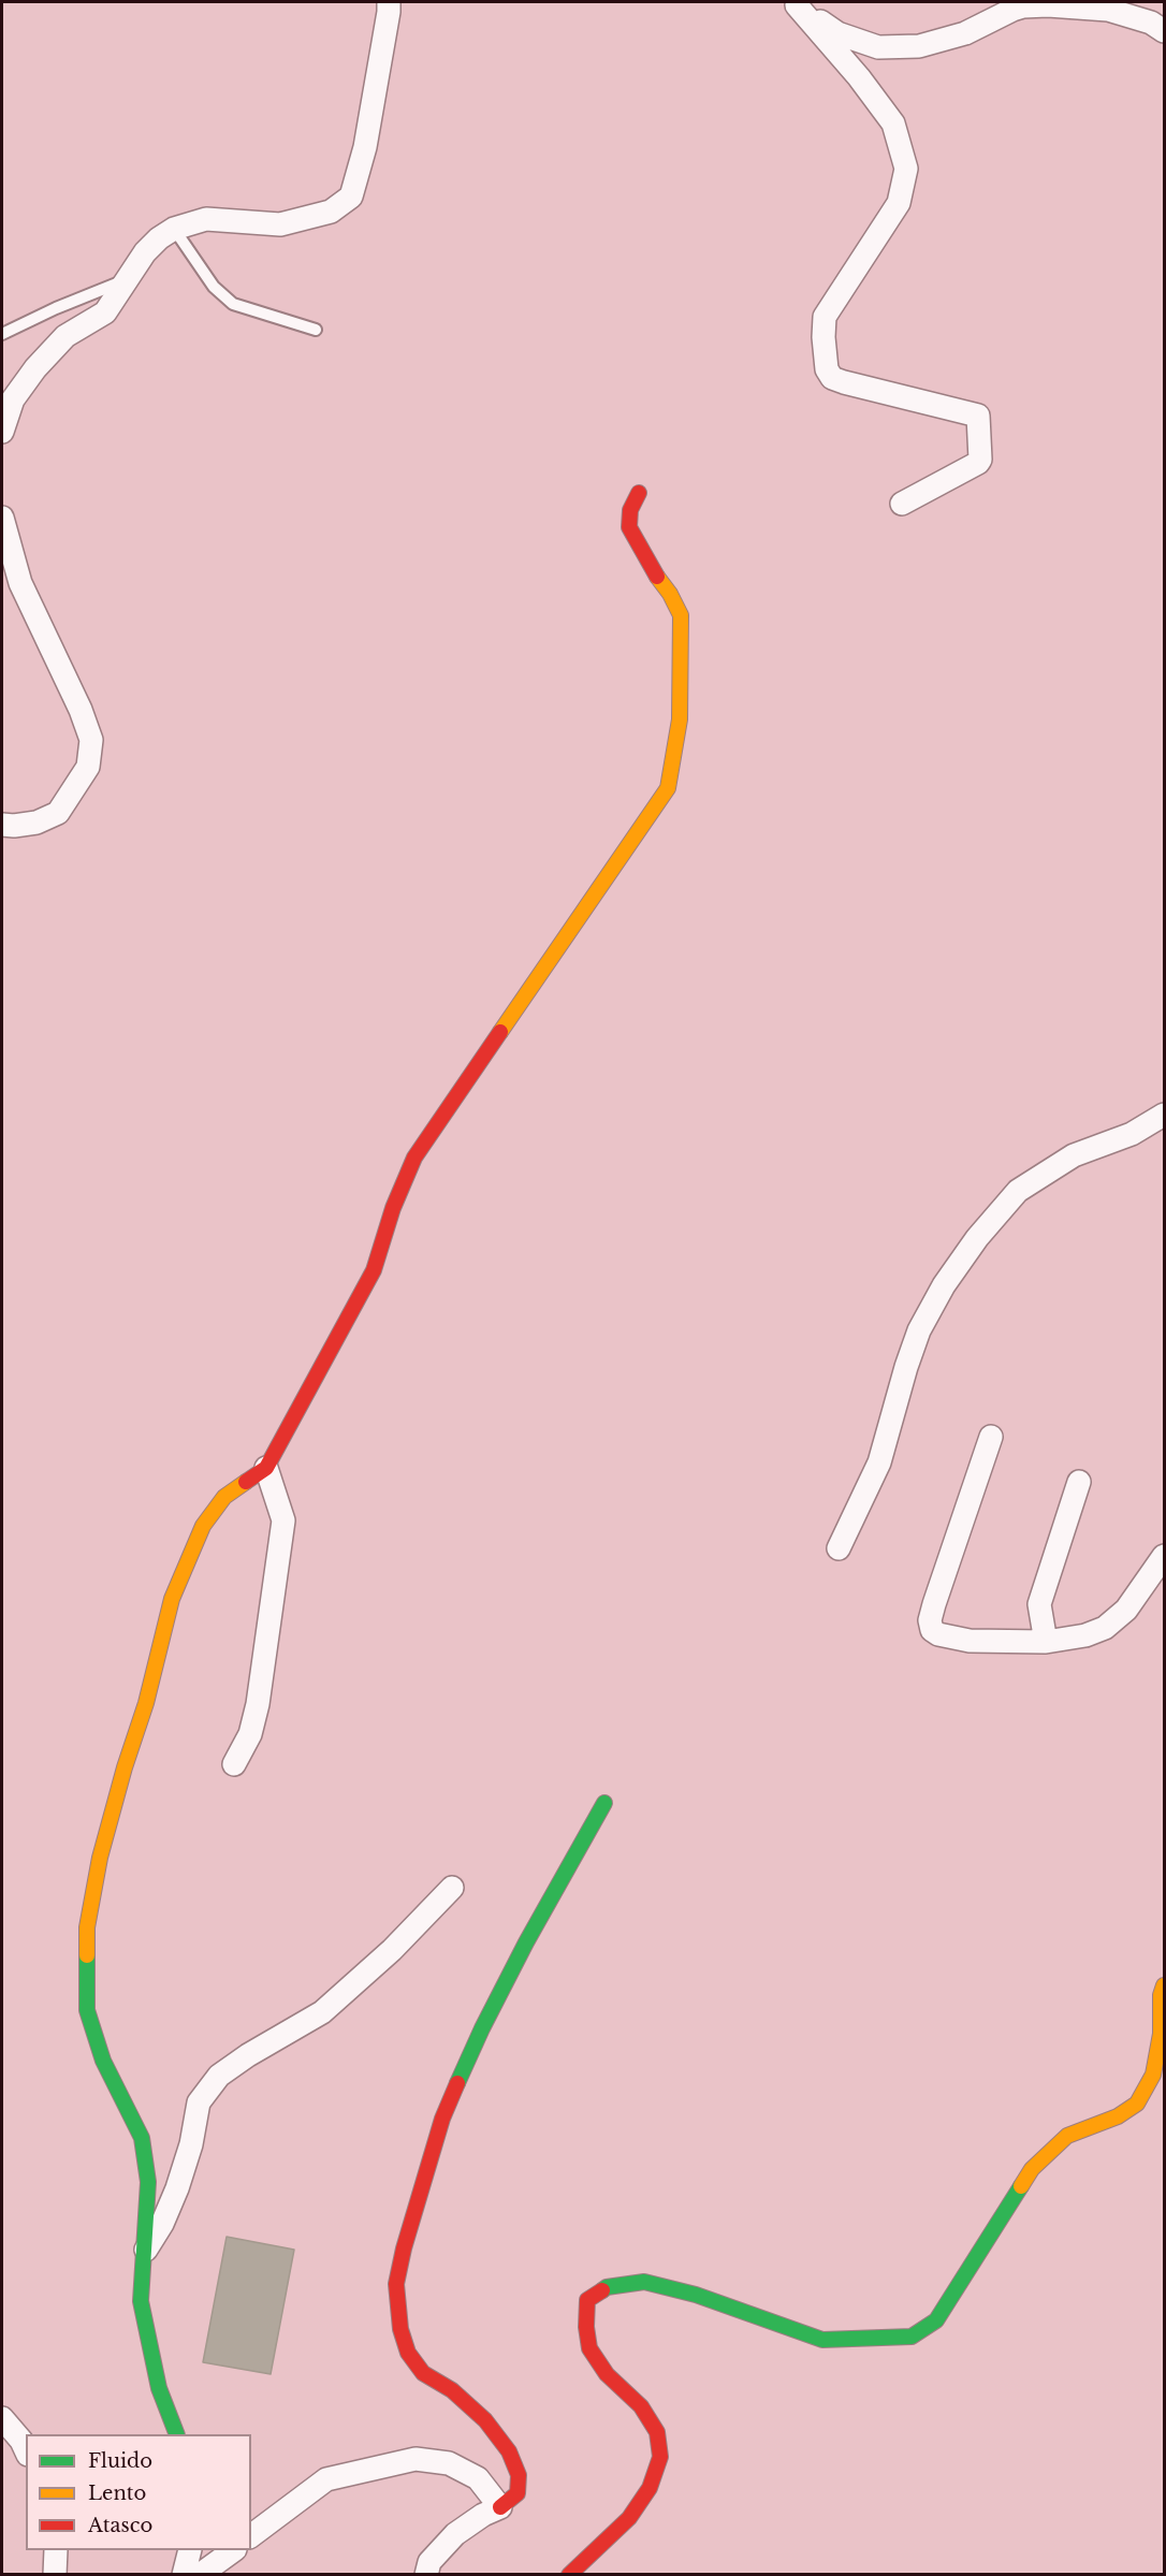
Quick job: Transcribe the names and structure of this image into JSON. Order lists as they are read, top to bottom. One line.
{"legend":["Fluido","Lento","Atasco"]}
